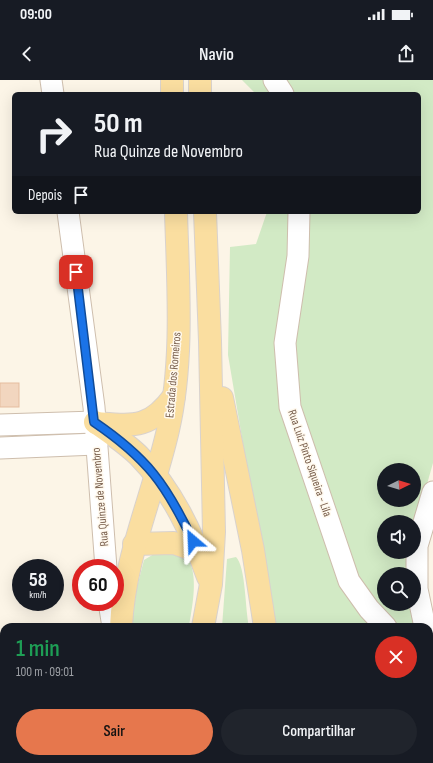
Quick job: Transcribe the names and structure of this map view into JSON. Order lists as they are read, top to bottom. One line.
{"streets":{"main road":["Estrada dos Romeiros"],"street":["Rua Luiz Pinto Siqueira - Lila","Rua Quinze de Novembro"]},"north":"right","page":{"status":"09:00","header":"Navio","turn":["50 m","Rua Quinze de Novembro"],"then":"Depois","speed":"58 km/h","limit":"60","heading":["1 min","100 m · 09:01"],"buttons":["Sair","Compartilhar"]}}
